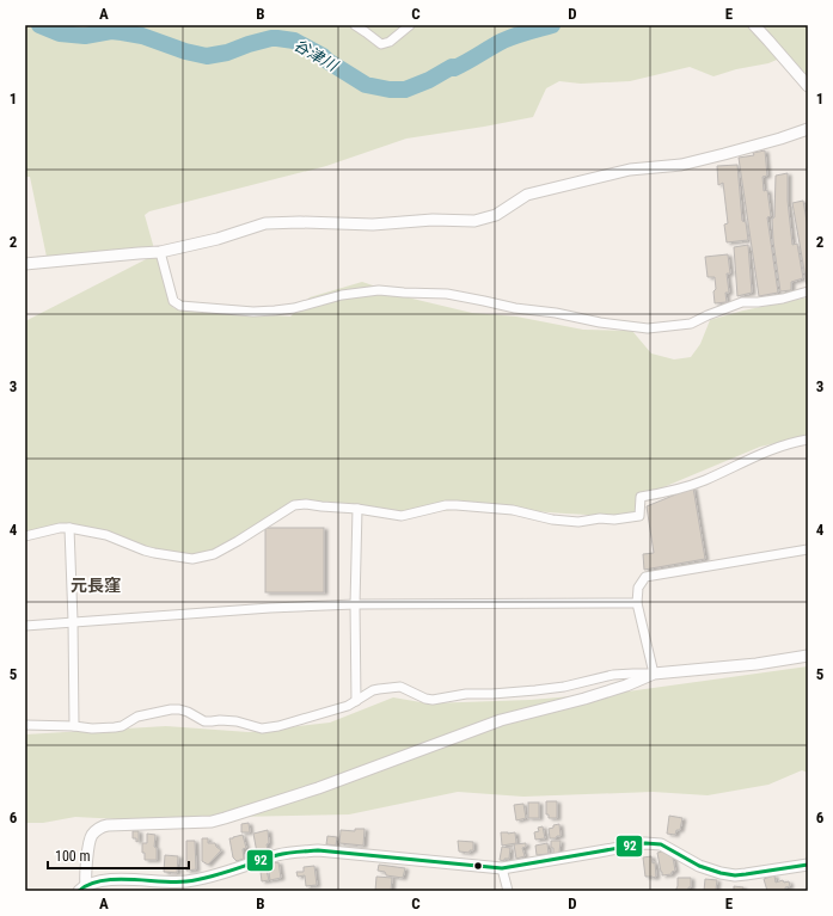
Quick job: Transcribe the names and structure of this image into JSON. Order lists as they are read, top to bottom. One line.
{"districts":["元長窪"],"water":["谷津川"],"lines":["transit line 92"],"scale_bar":"100 m","grid":{"columns":["A","B","C","D","E"],"rows":["1","2","3","4","5","6"]}}
